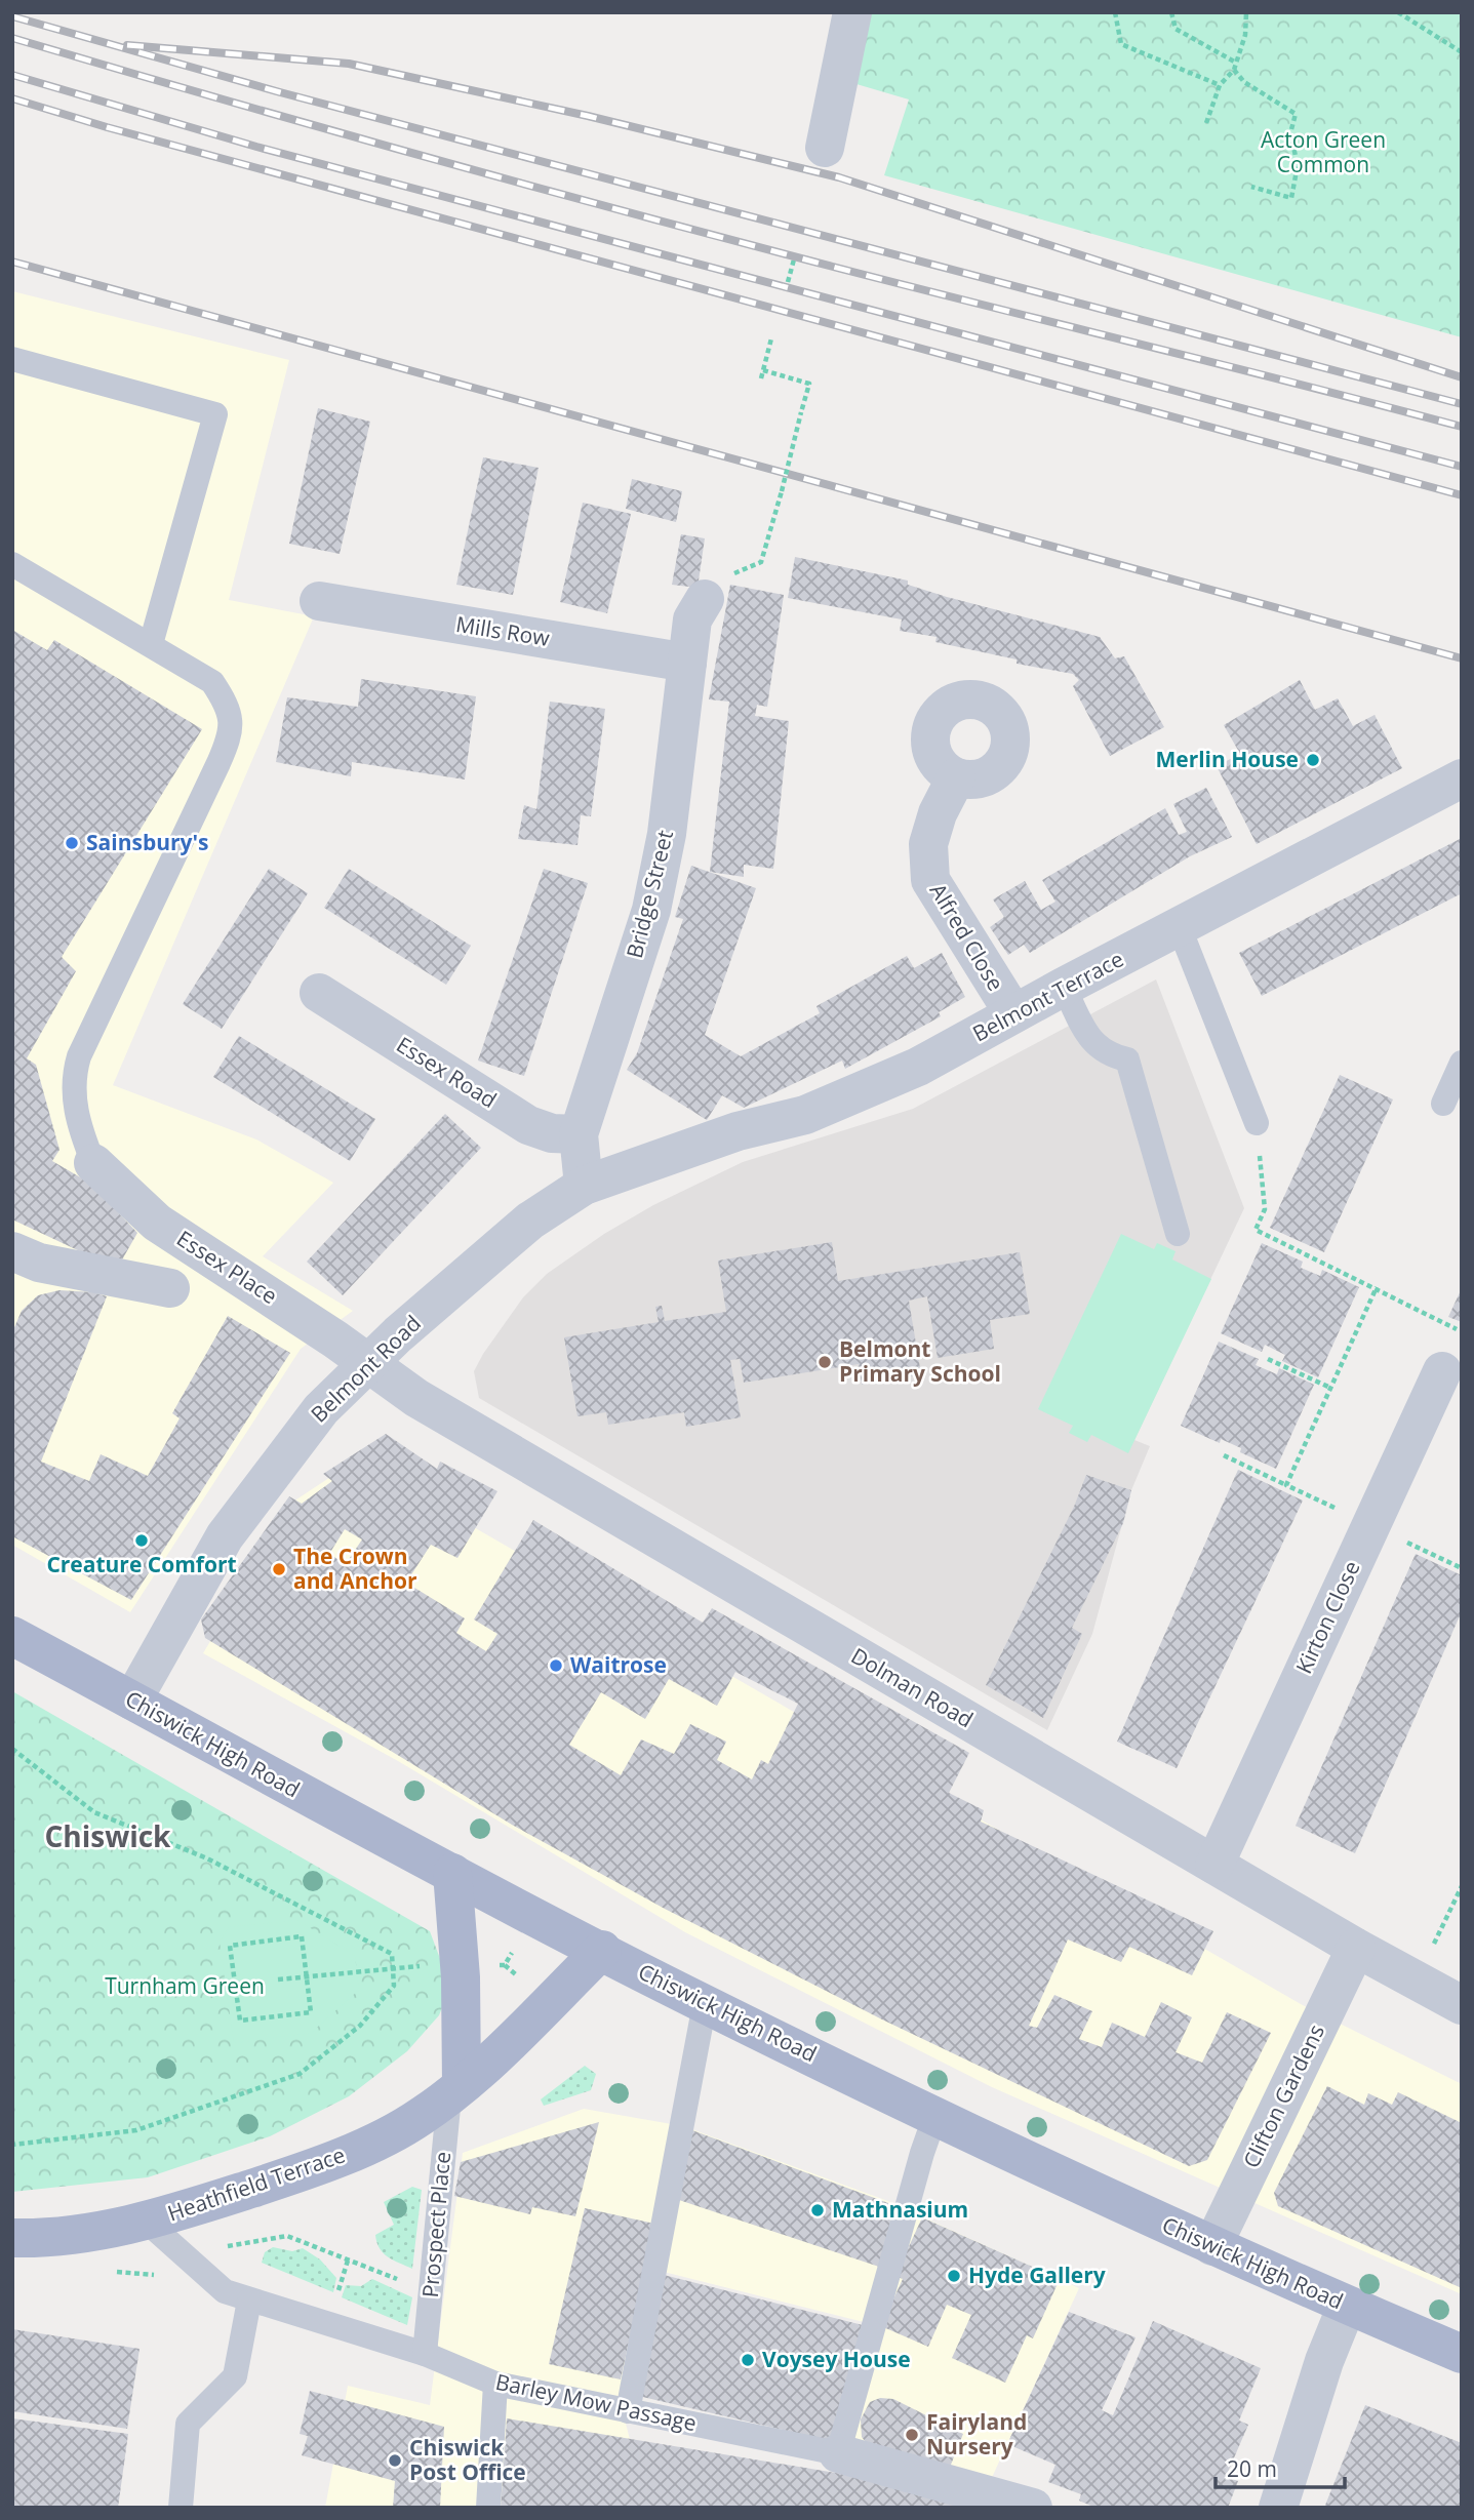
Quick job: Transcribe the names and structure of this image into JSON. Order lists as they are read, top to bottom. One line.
{"streets":{"main road":["Chiswick High Road","Heathfield Terrace"],"street":["Mills Row","Bridge Street","Alfred Close","Belmont Terrace","Essex Road","Essex Place","Belmont Road","Kirton Close","Dolman Road","Clifton Gardens","Barley Mow Passage"],"lane":["Prospect Place"]},"crossings":[["Mills Row","Bridge Street"],["Bridge Street","Belmont Terrace"],["Bridge Street","Essex Road"],["Bridge Street","Belmont Road"],["Alfred Close","Belmont Terrace"],["Belmont Terrace","Belmont Road"],["Essex Place","Belmont Road"],["Essex Place","Dolman Road"],["Belmont Road","Dolman Road"],["Belmont Road","Chiswick High Road"],["Kirton Close","Dolman Road"],["Dolman Road","Clifton Gardens"],["Chiswick High Road","Clifton Gardens"],["Chiswick High Road","Heathfield Terrace"],["Heathfield Terrace","Prospect Place"],["Heathfield Terrace","Barley Mow Passage"],["Prospect Place","Barley Mow Passage"]],"districts":["Chiswick"],"parks":["Acton Green Common","Turnham Green"],"places":["Merlin House","Sainsbury's","Belmont Primary School","Creature Comfort","The Crown and Anchor","Waitrose","Mathnasium","Hyde Gallery","Voysey House","Fairyland Nursery","Chiswick Post Office"],"scale_bar":"20 m"}
